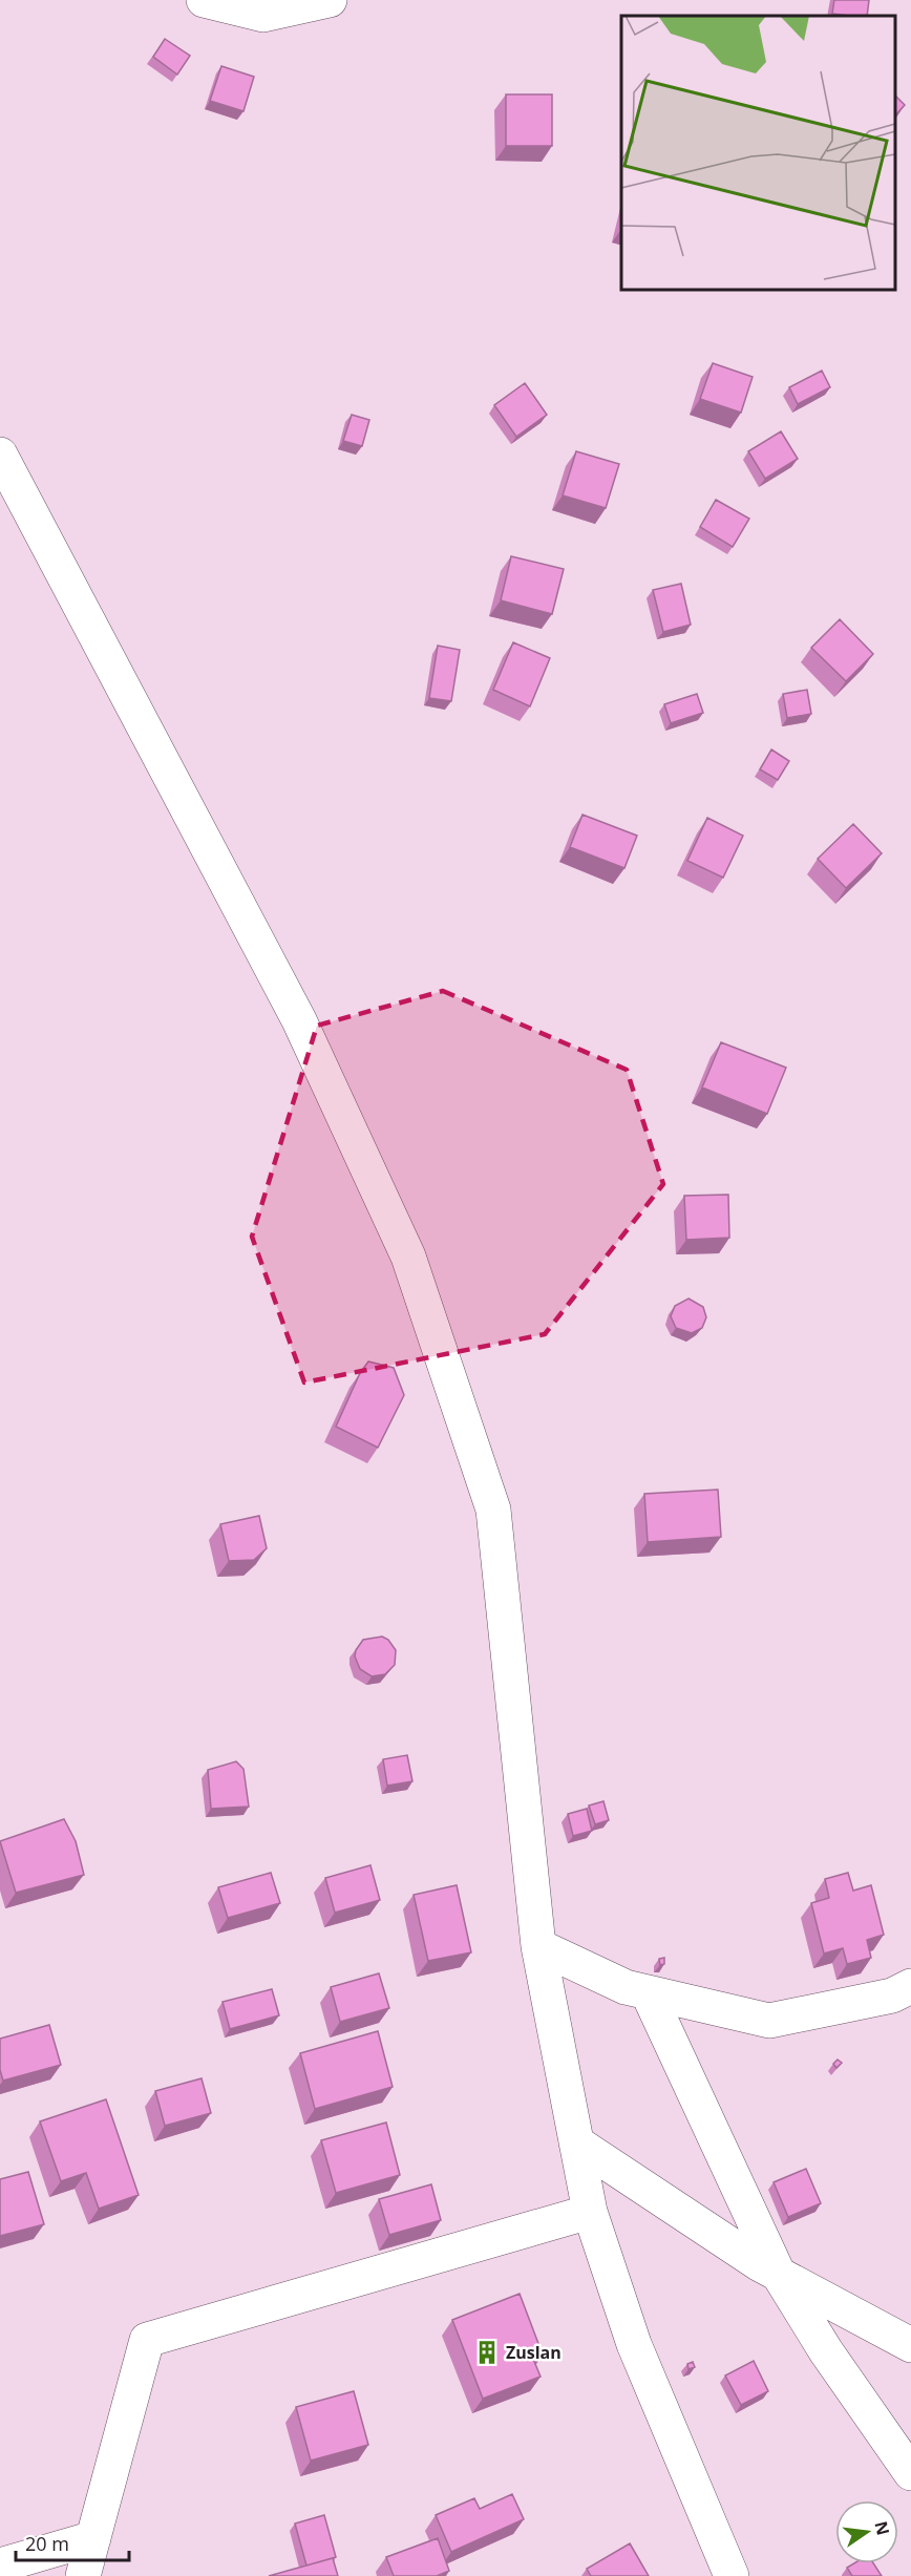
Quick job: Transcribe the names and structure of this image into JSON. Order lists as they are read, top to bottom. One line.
{"places":{"building":["Zuslan"]},"scale_bar":"20 m","north":"right"}
